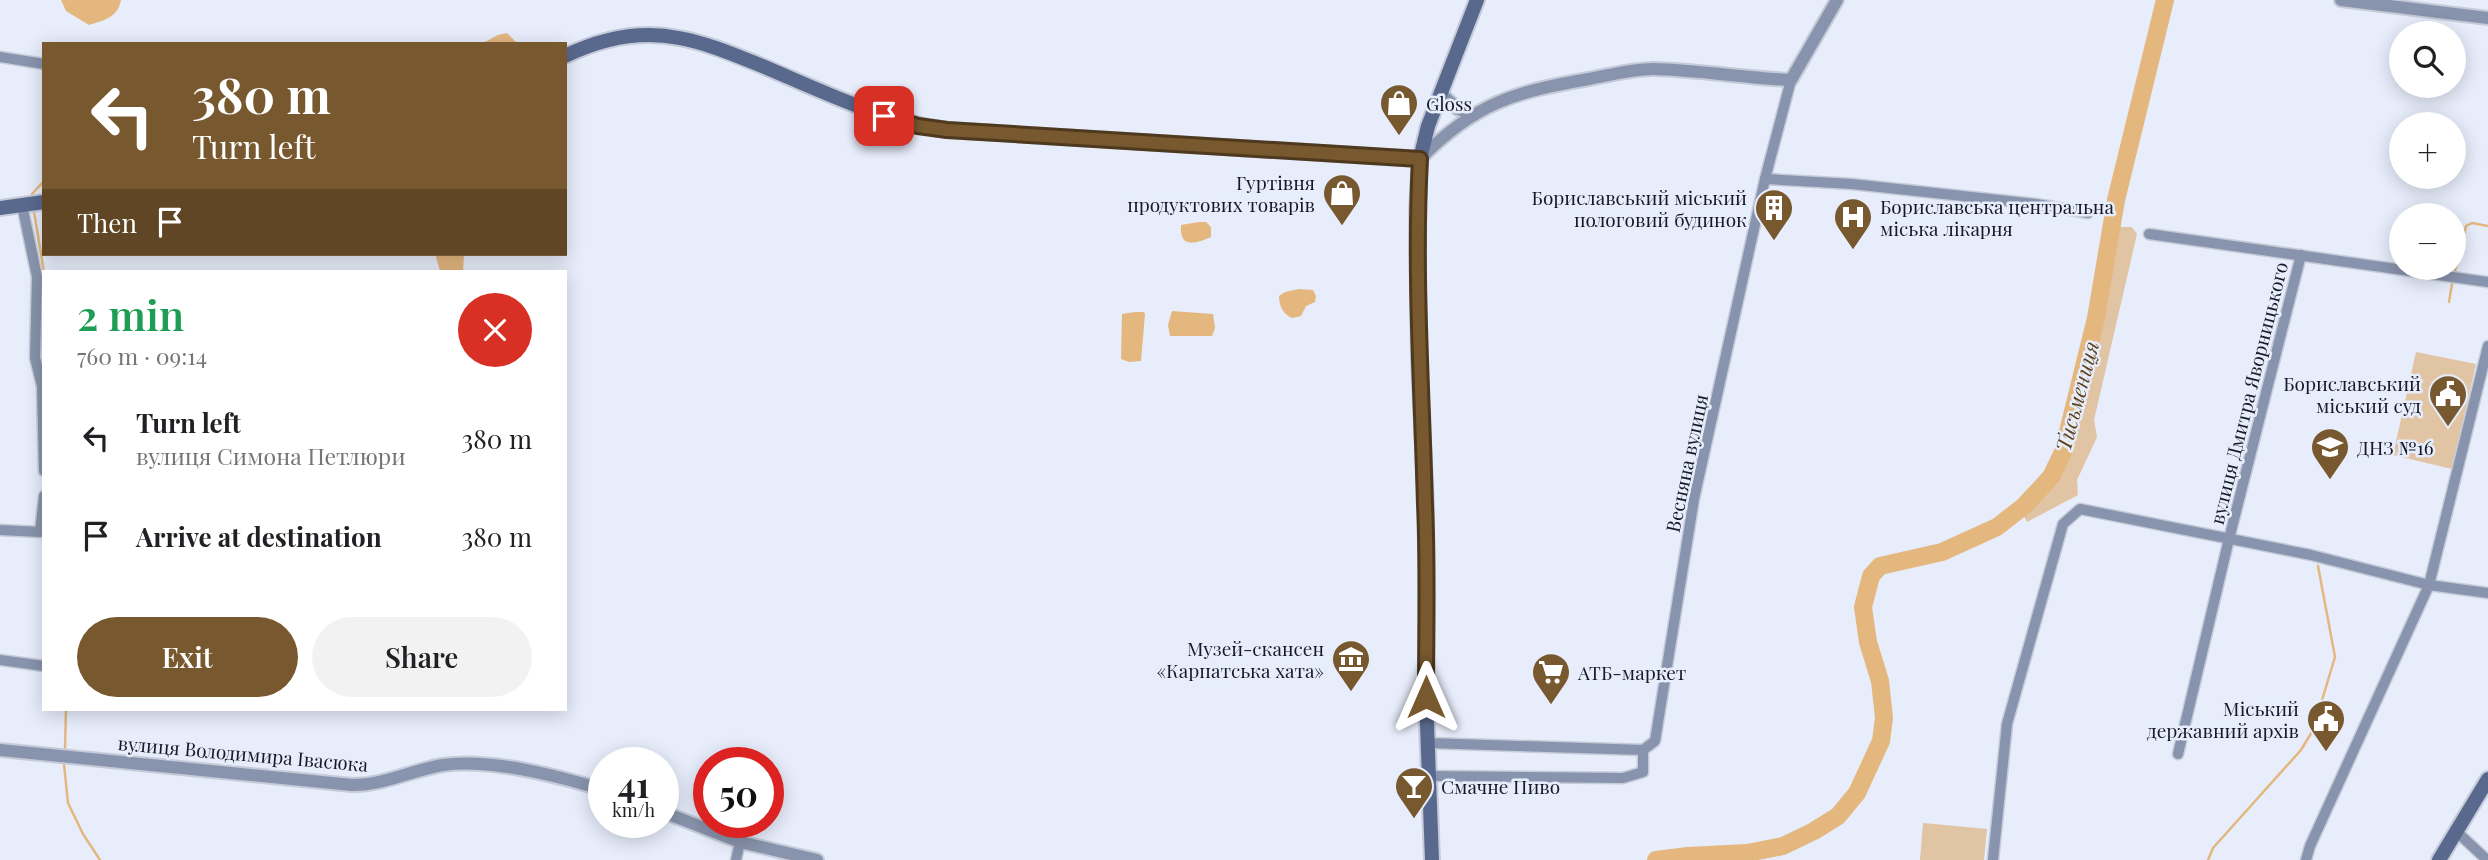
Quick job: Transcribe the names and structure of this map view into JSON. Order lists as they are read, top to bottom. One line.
{"streets":{"street":["вулиця Дмитра Яворницького","Весняна вулиця","вулиця Володимира Івасюка"]},"water":["Тисьмениця"],"places":{"shop":["Gloss","Гуртівня продуктових товарів"],"building":["Бориславський міський пологовий будинок"],"hospital":["Бориславська центральна міська лікарня"],"public building":["Бориславський міський суд","Міський державний архів"],"school or university":["ДНЗ №16"],"museum":["Музей-скансен «Карпатська хата»"],"supermarket":["АТБ-маркет"],"bar":["Смачне Пиво"]},"page":{"map_buttons":["+","−"],"turn":["380 m","Turn left"],"then":"Then","heading":["2 min","760 m · 09:14"],"list":[{"name":"Turn left","note":"вулиця Симона Петлюри","value":"380 m"},{"name":"Arrive at destination","value":"380 m"}],"buttons":["Exit","Share"],"speed":"41 km/h","limit":"50"}}
